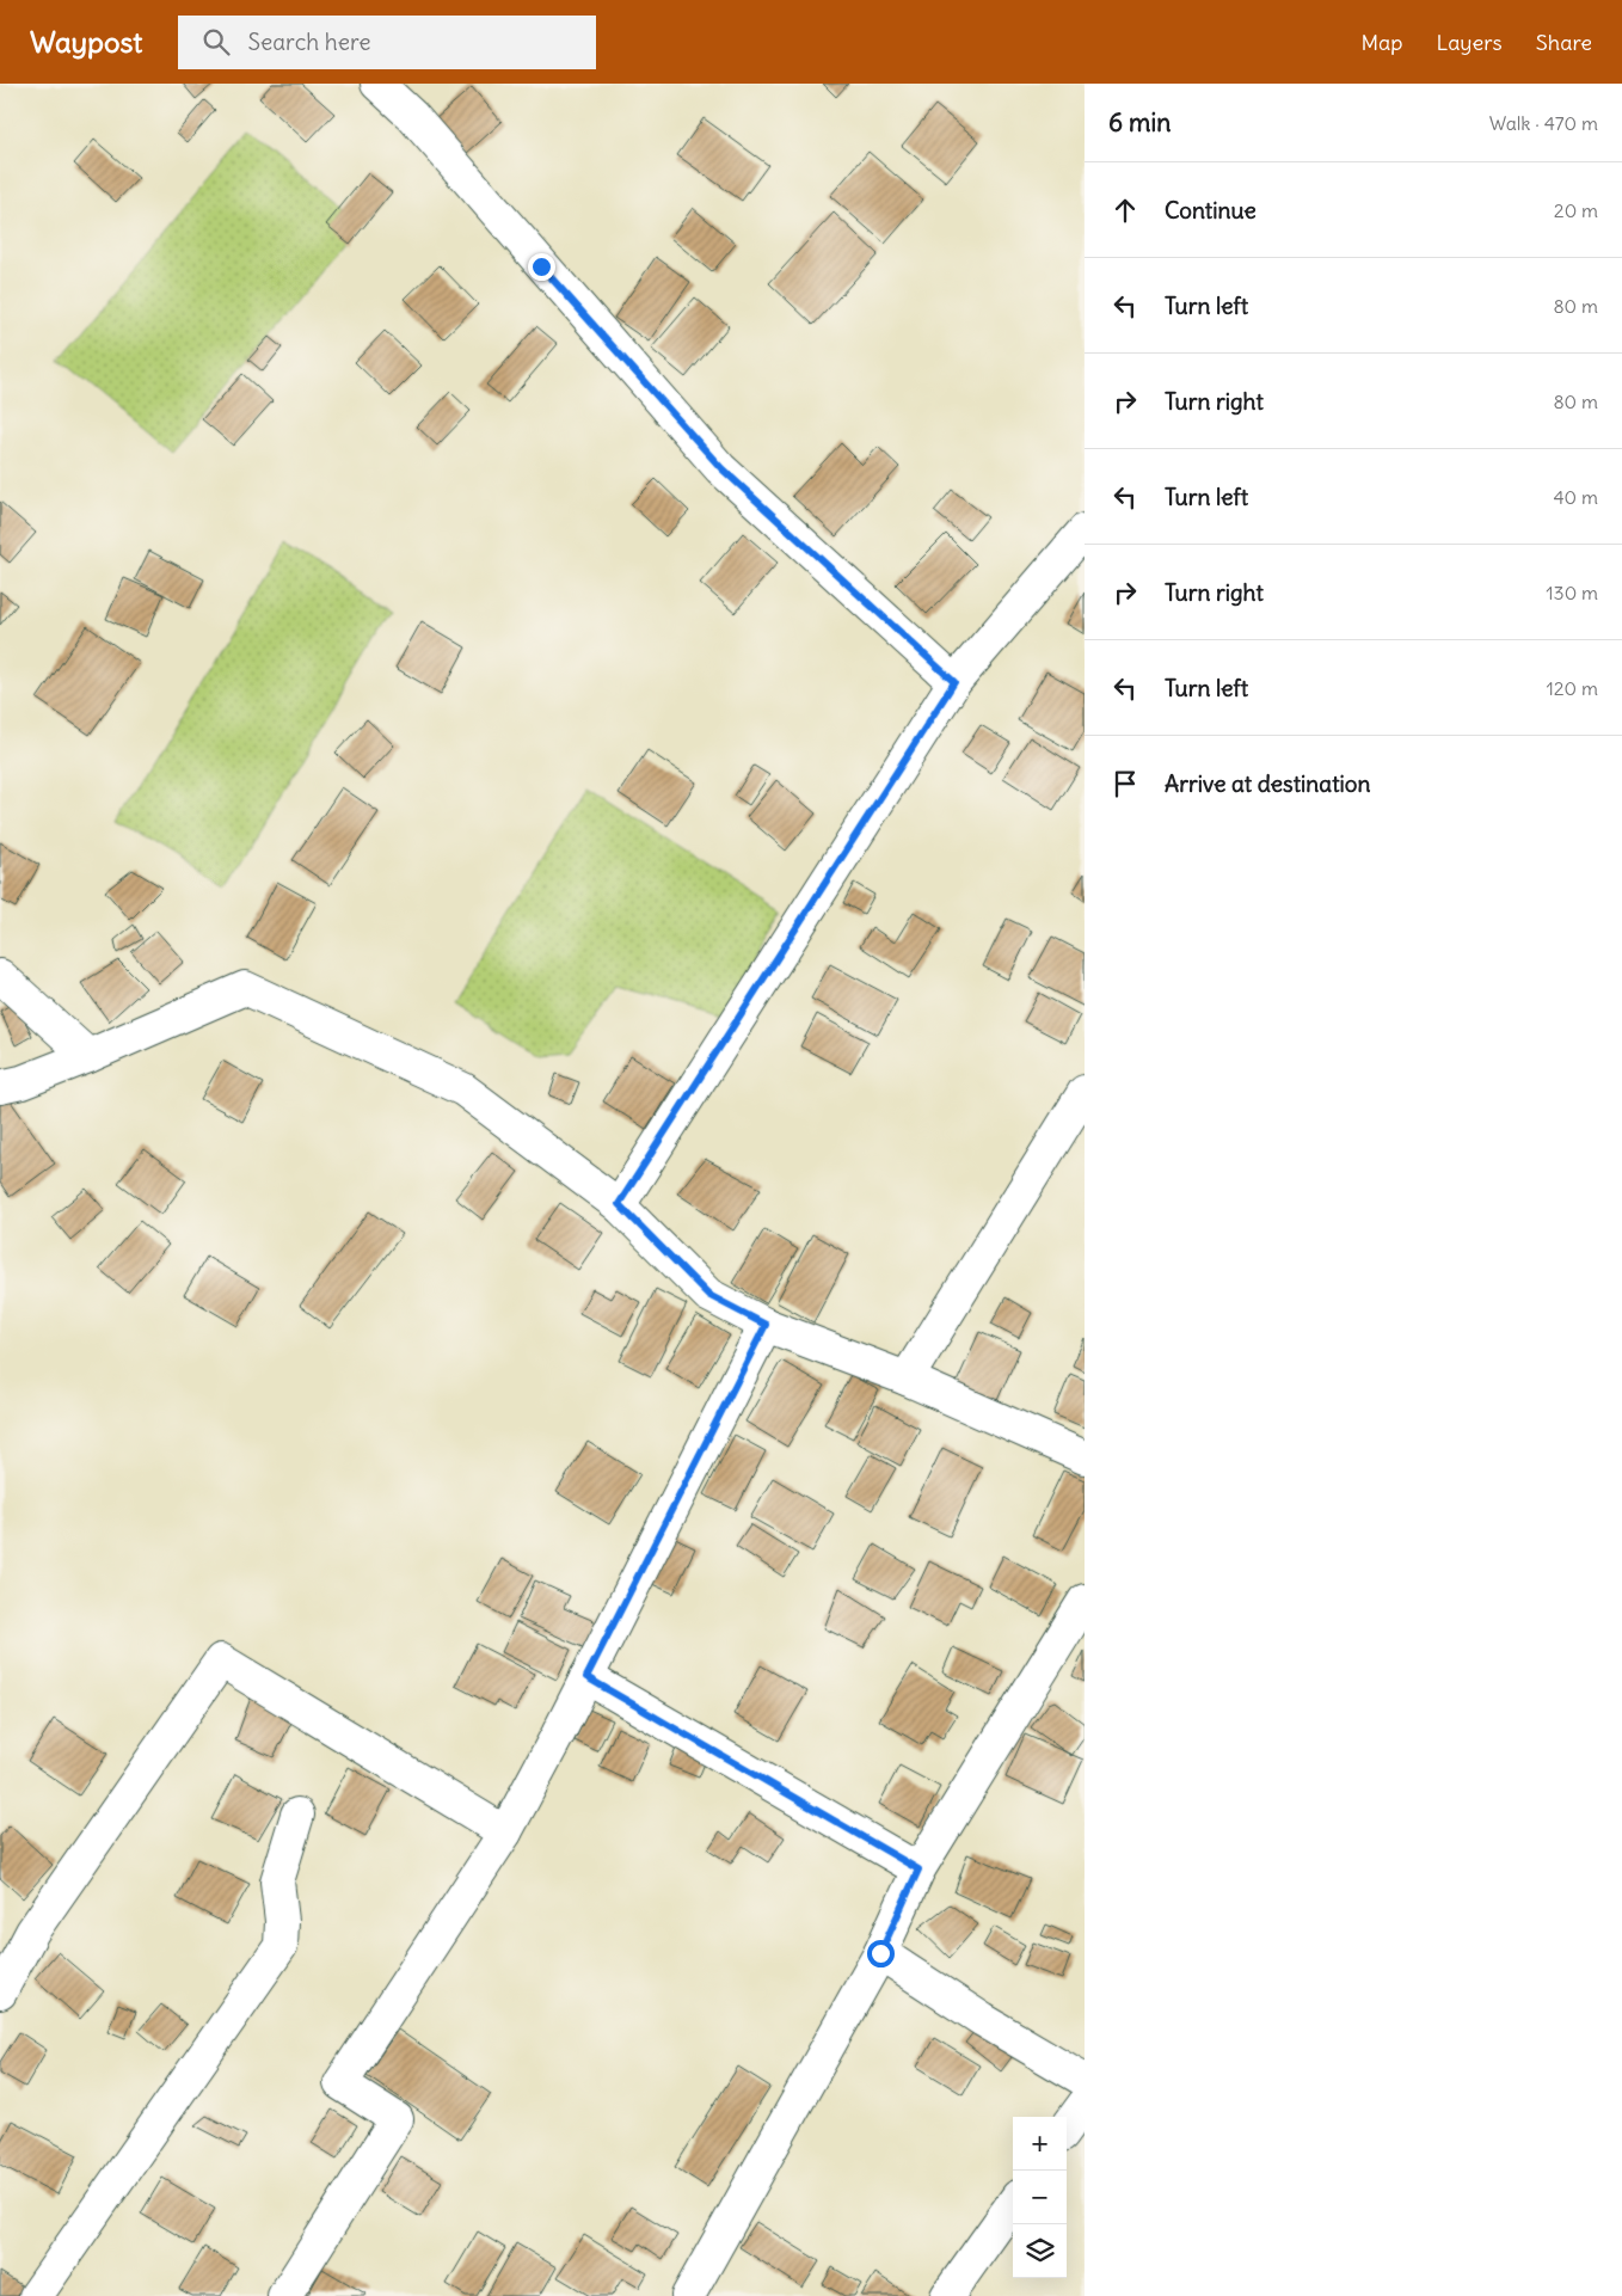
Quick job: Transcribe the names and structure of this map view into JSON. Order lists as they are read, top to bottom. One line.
{"page":{"header":"Waypost","search":"Search here","nav":["Map","Layers","Share"],"heading":["6 min","Walk · 470 m"],"list":[["Continue","20 m"],["Turn left","80 m"],["Turn right","80 m"],["Turn left","40 m"],["Turn right","130 m"],["Turn left","120 m"],"Arrive at destination"],"map_buttons":["+","−"]}}
